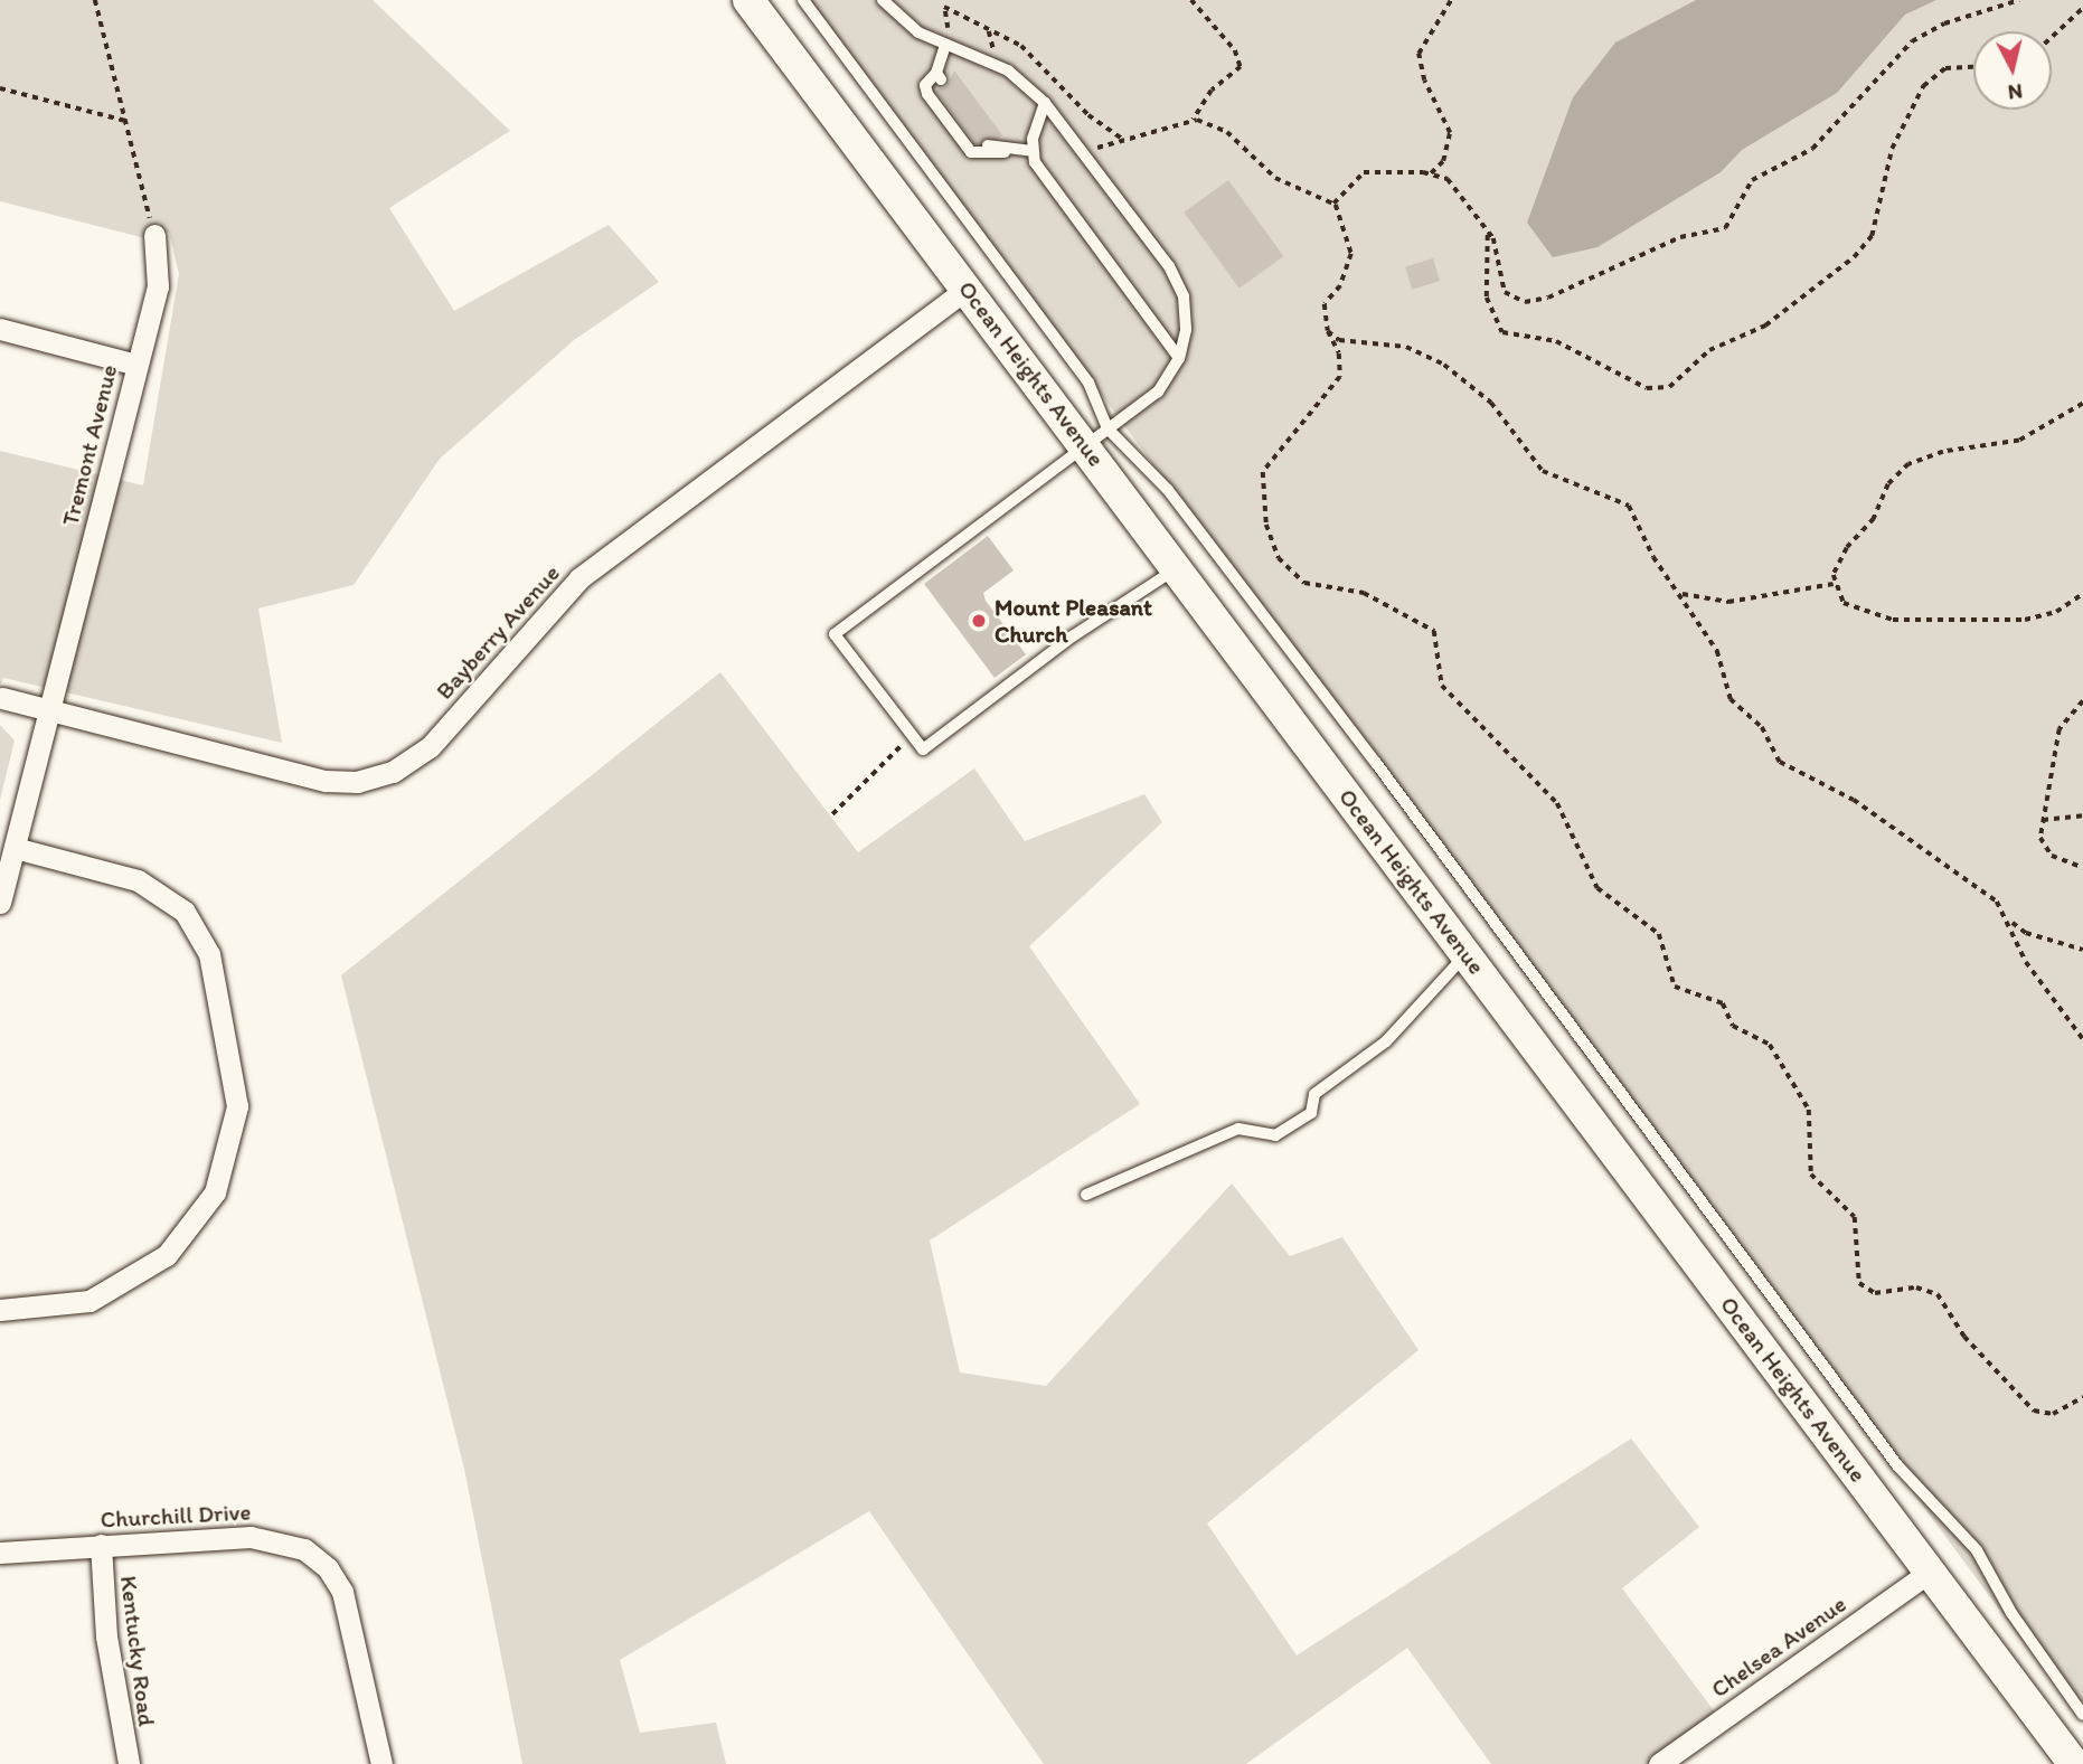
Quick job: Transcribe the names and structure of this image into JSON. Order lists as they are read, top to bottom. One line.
{"streets":{"main road":["Ocean Heights Avenue"],"street":["Tremont Avenue","Bayberry Avenue","Churchill Drive","Chelsea Avenue","Kentucky Road"]},"crossings":[["Ocean Heights Avenue","Bayberry Avenue"],["Ocean Heights Avenue","Chelsea Avenue"],["Tremont Avenue","Bayberry Avenue"],["Churchill Drive","Kentucky Road"]],"places":["Mount Pleasant Church"],"north":"bottom"}
